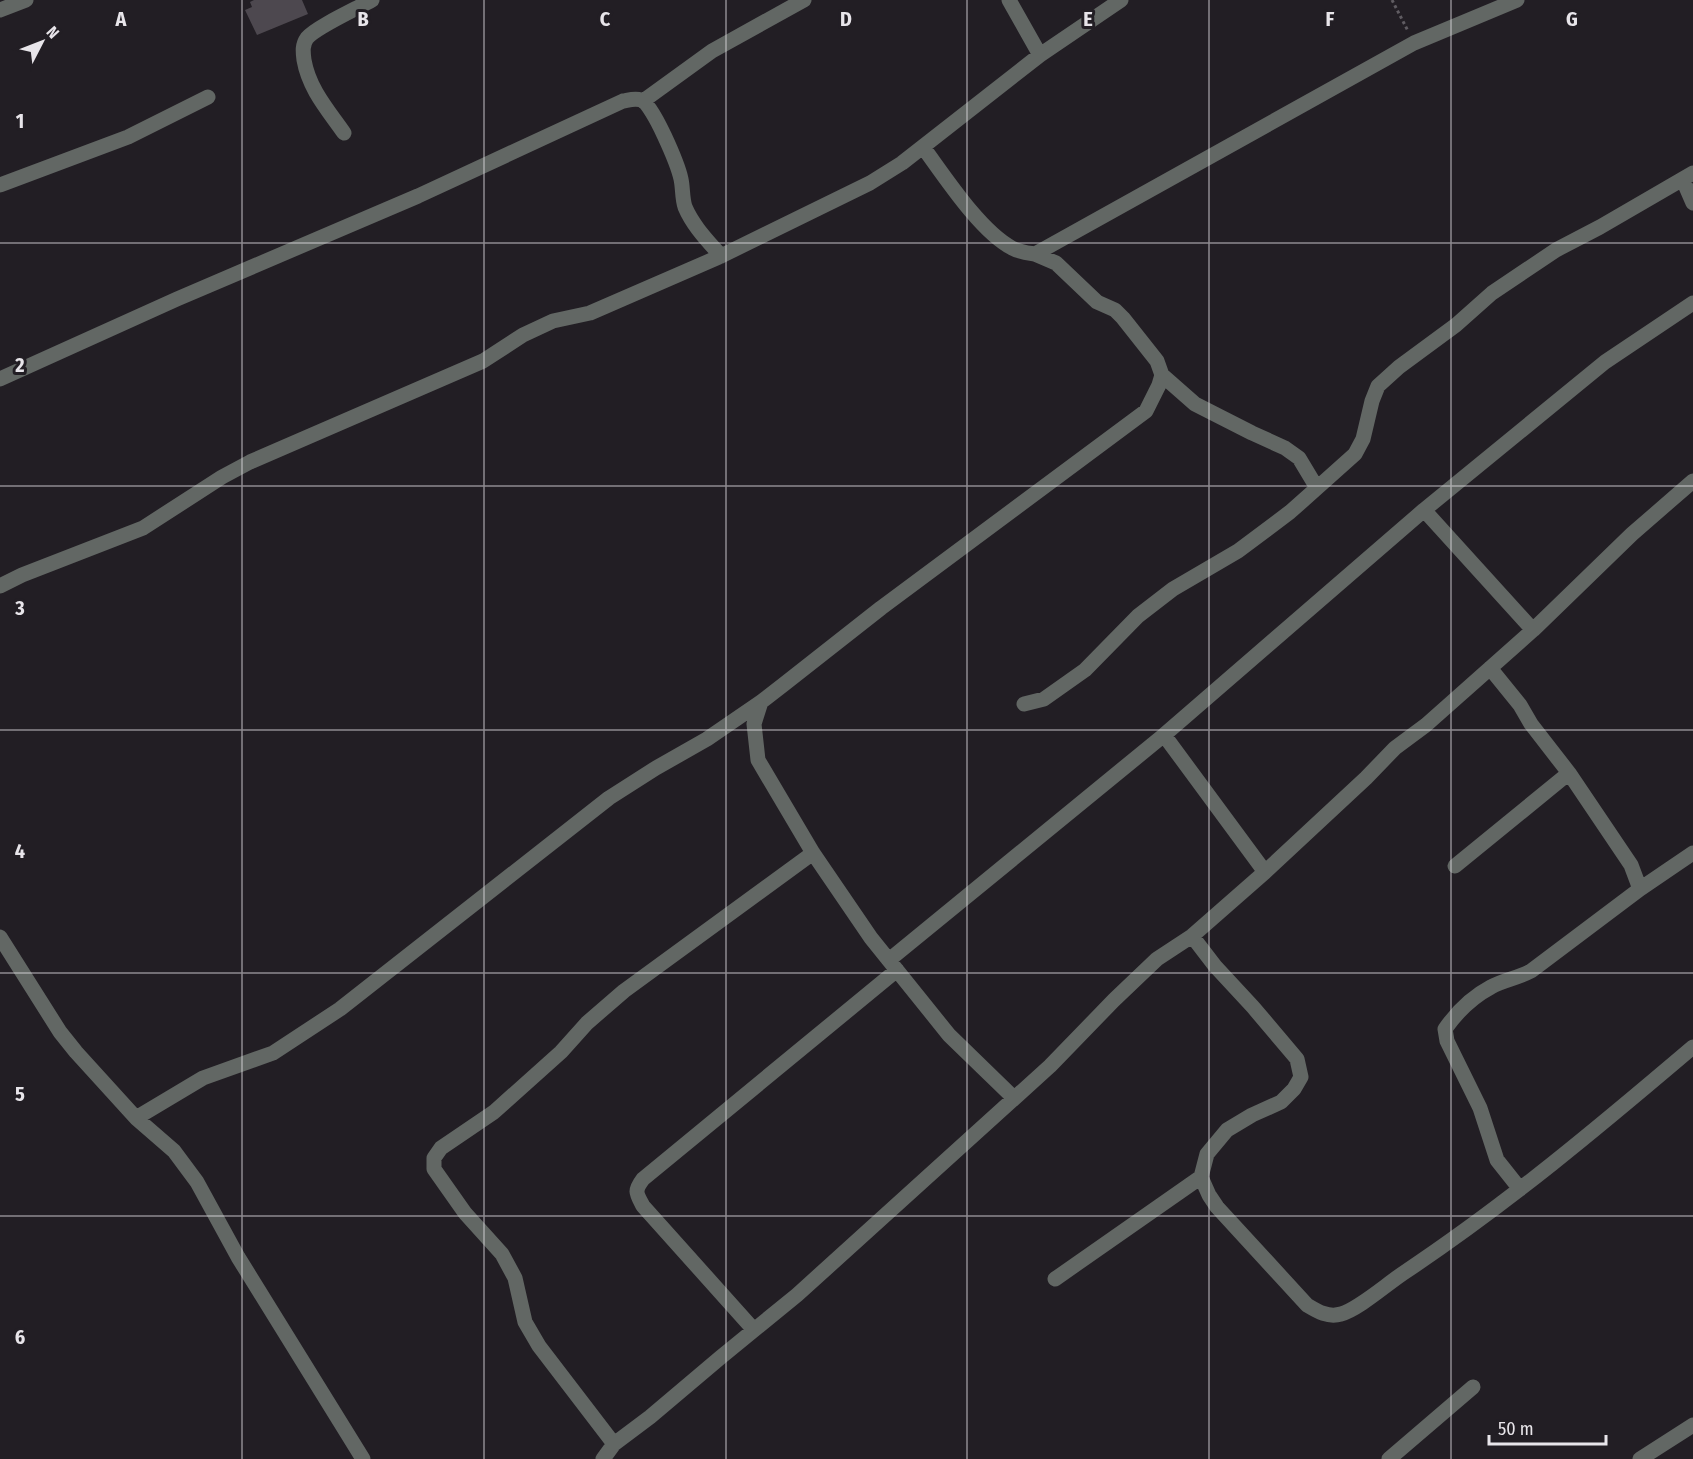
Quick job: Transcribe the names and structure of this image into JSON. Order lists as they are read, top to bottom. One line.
{"scale_bar":"50 m","north":"top right","grid":{"columns":["A","B","C","D","E","F","G"],"rows":["1","2","3","4","5","6"]}}
